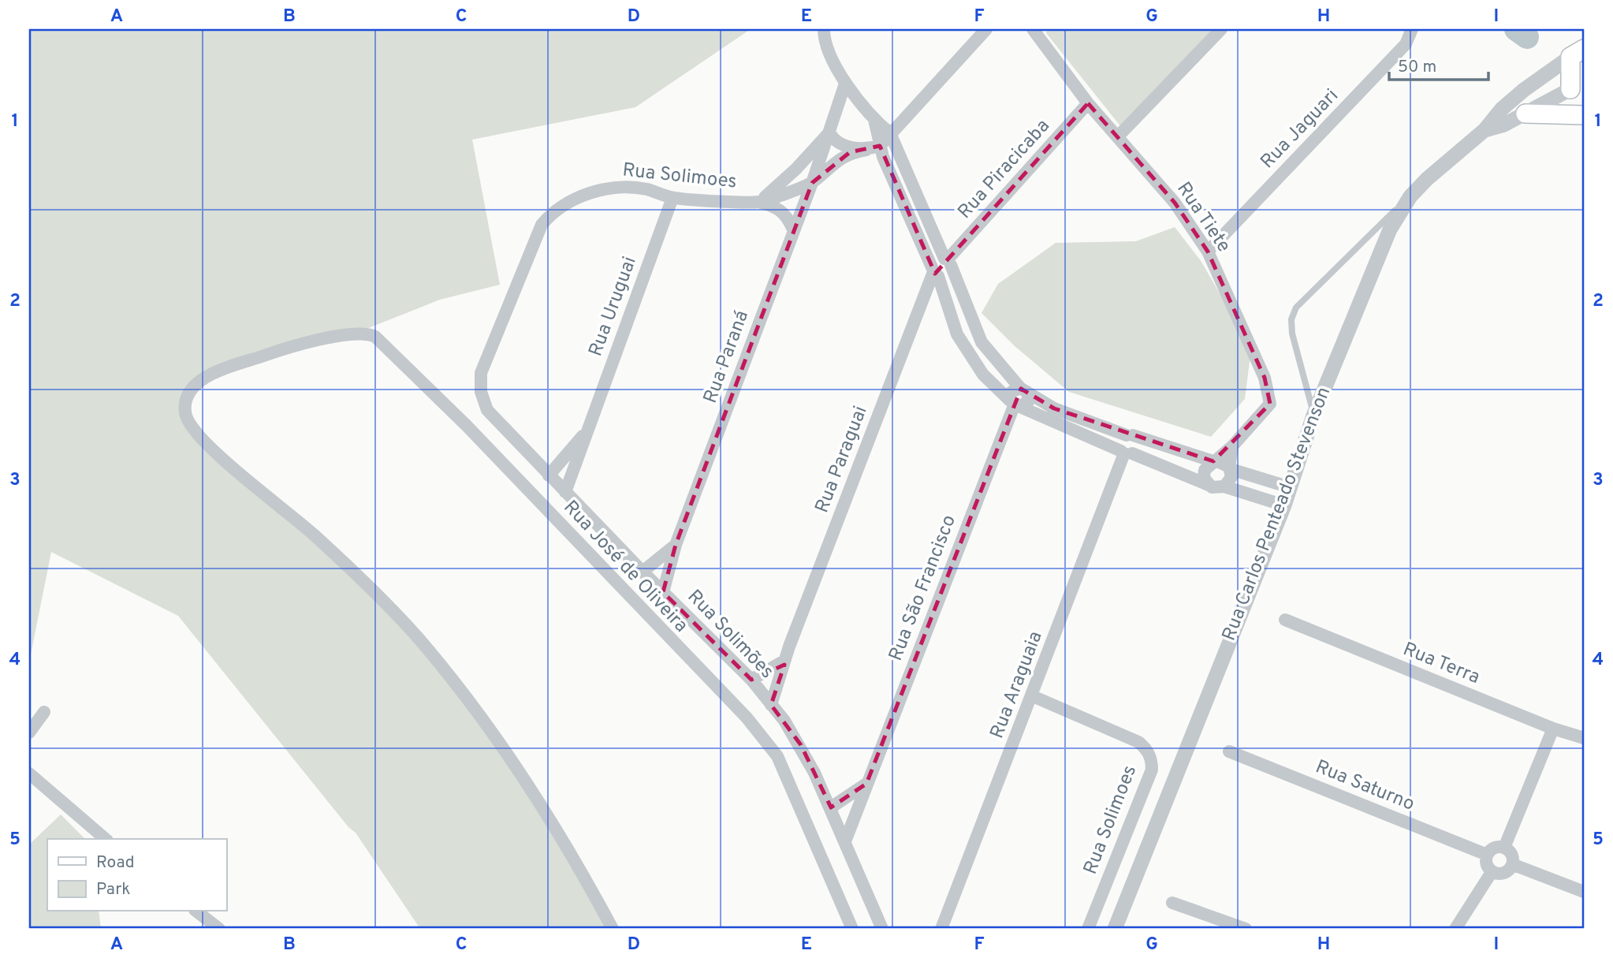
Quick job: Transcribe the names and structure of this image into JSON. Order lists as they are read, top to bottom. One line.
{"streets":{"street":["Rua Jaguari","Rua Piracicaba","Rua Solimoes","Rua Tiete","Rua Uruguai","Rua Paraná","Rua Paraguai","Rua Carlos Penteado Stevenson","Rua José de Oliveira","Rua São Francisco","Rua Solimões","Rua Terra","Rua Araguaia","Rua Saturno"]},"crossings":[["Rua Jaguari","Rua Tiete"],["Rua Piracicaba","Rua Tiete"],["Rua Piracicaba","Rua Paraguai"],["Rua Solimoes","Rua Uruguai"],["Rua Solimoes","Rua Paraná"],["Rua Solimoes","Rua Solimões"],["Rua Solimoes","Rua Araguaia"],["Rua Uruguai","Rua Solimões"],["Rua Paraná","Rua Solimões"],["Rua Paraguai","Rua Solimões"],["Rua São Francisco","Rua Solimões"]],"legend":["Road","Park"],"scale_bar":"50 m","grid":{"columns":["A","B","C","D","E","F","G","H","I"],"rows":["1","2","3","4","5"]}}
